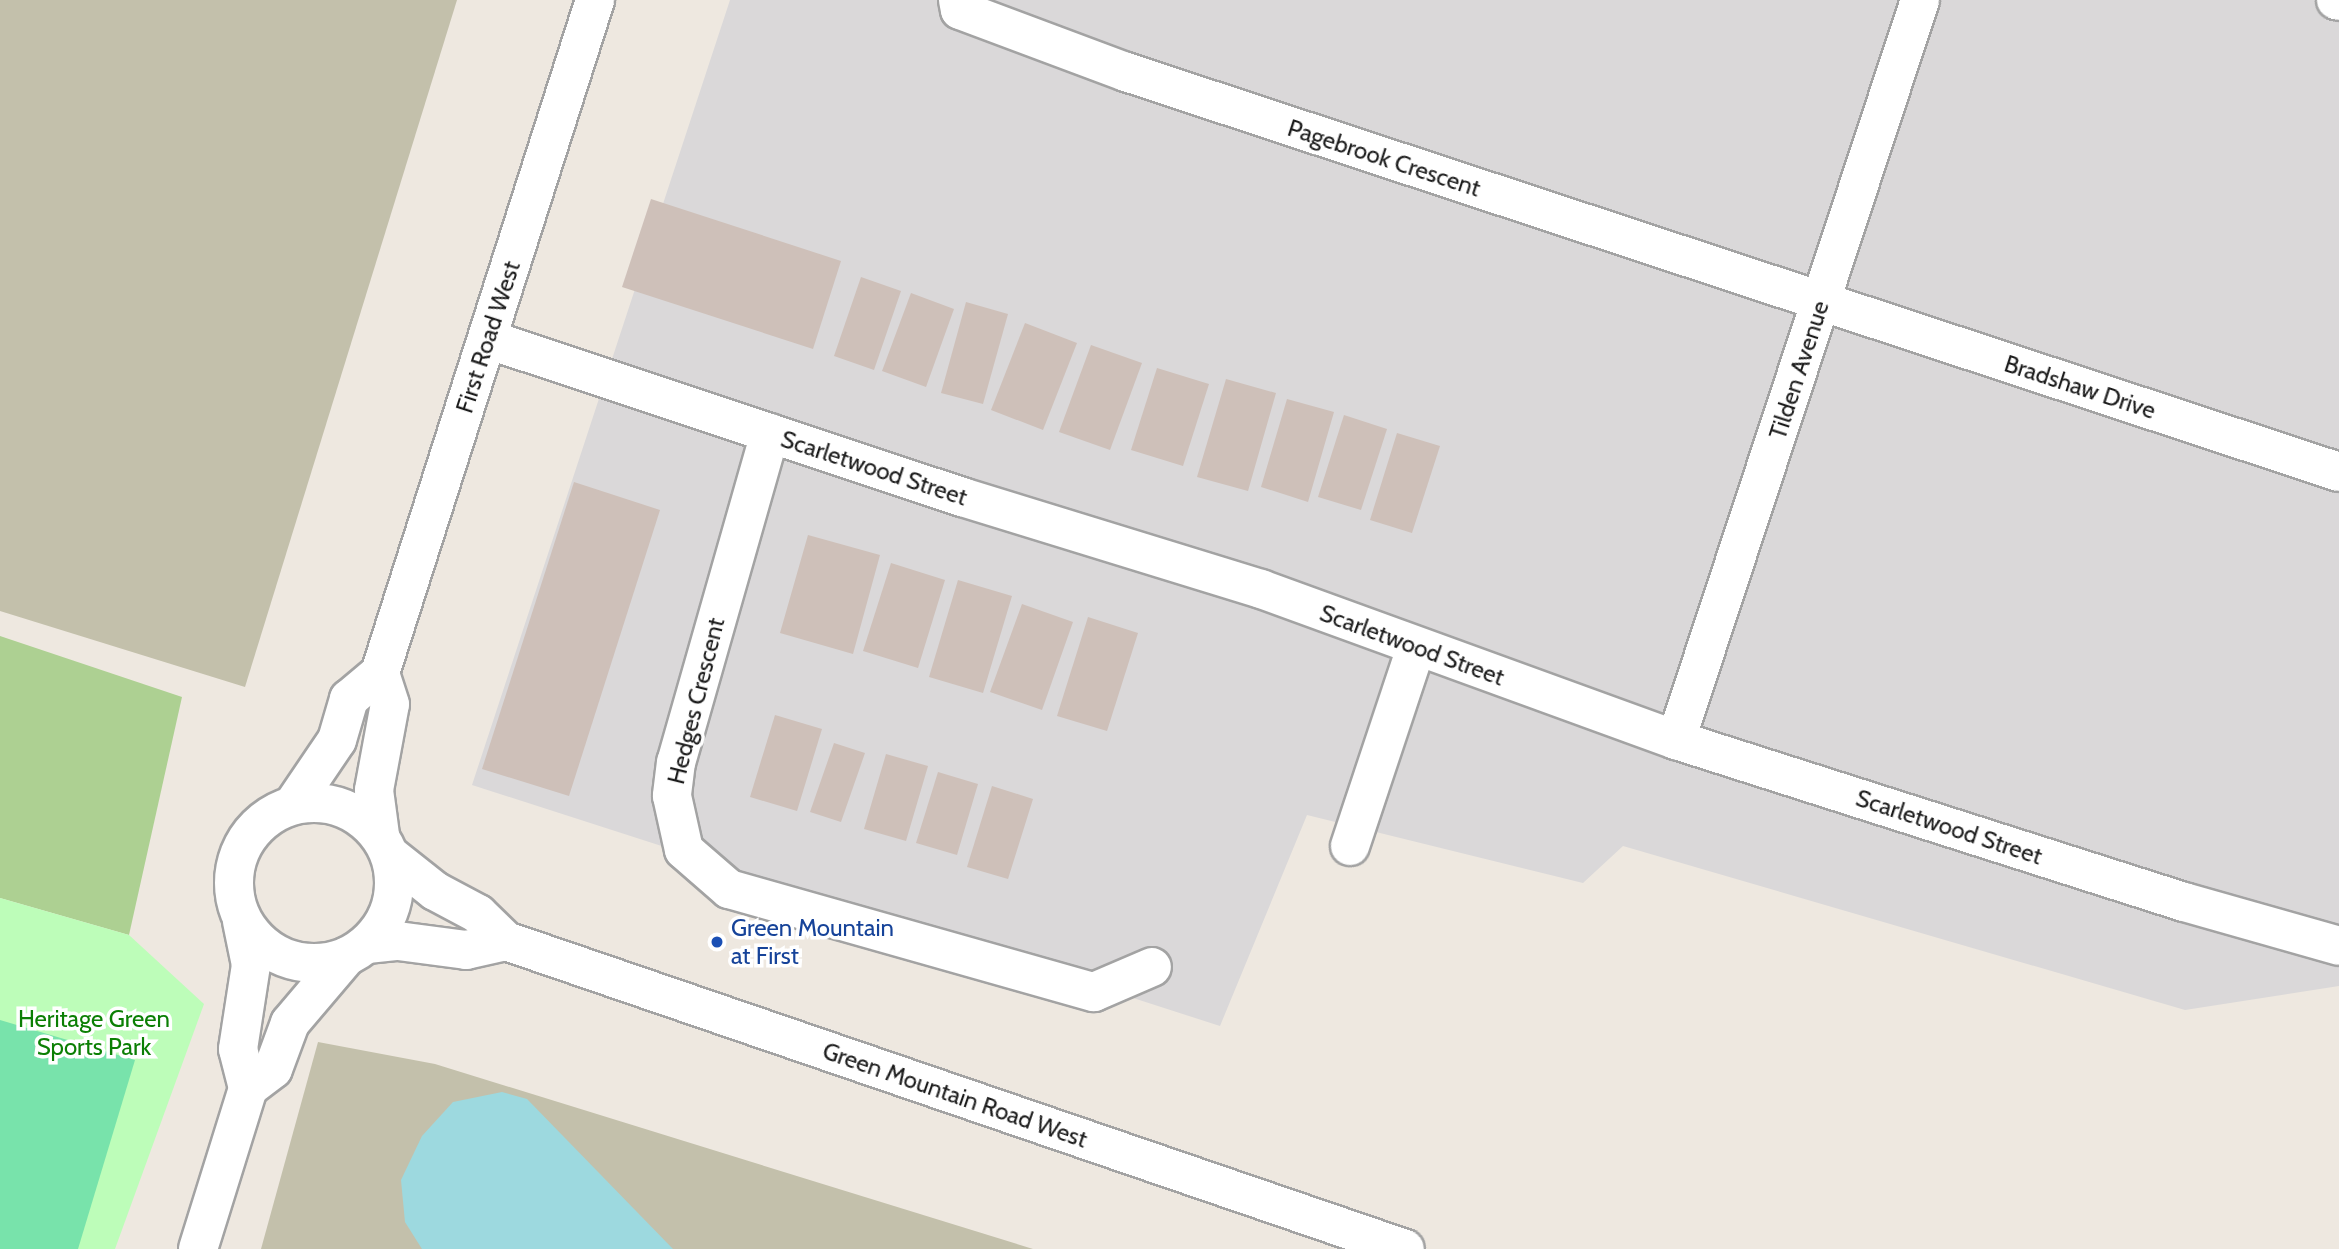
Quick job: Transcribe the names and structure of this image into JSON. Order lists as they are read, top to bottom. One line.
{"streets":{"street":["Pagebrook Crescent","First Road West","Tilden Avenue","Bradshaw Drive","Scarletwood Street","Hedges Crescent","Green Mountain Road West"]},"crossings":[["Pagebrook Crescent","Tilden Avenue"],["Pagebrook Crescent","Bradshaw Drive"],["First Road West","Scarletwood Street"],["Tilden Avenue","Bradshaw Drive"],["Tilden Avenue","Scarletwood Street"],["Scarletwood Street","Hedges Crescent"]],"parks":["Heritage Green Sports Park"],"places":["Green Mountain at First"]}
